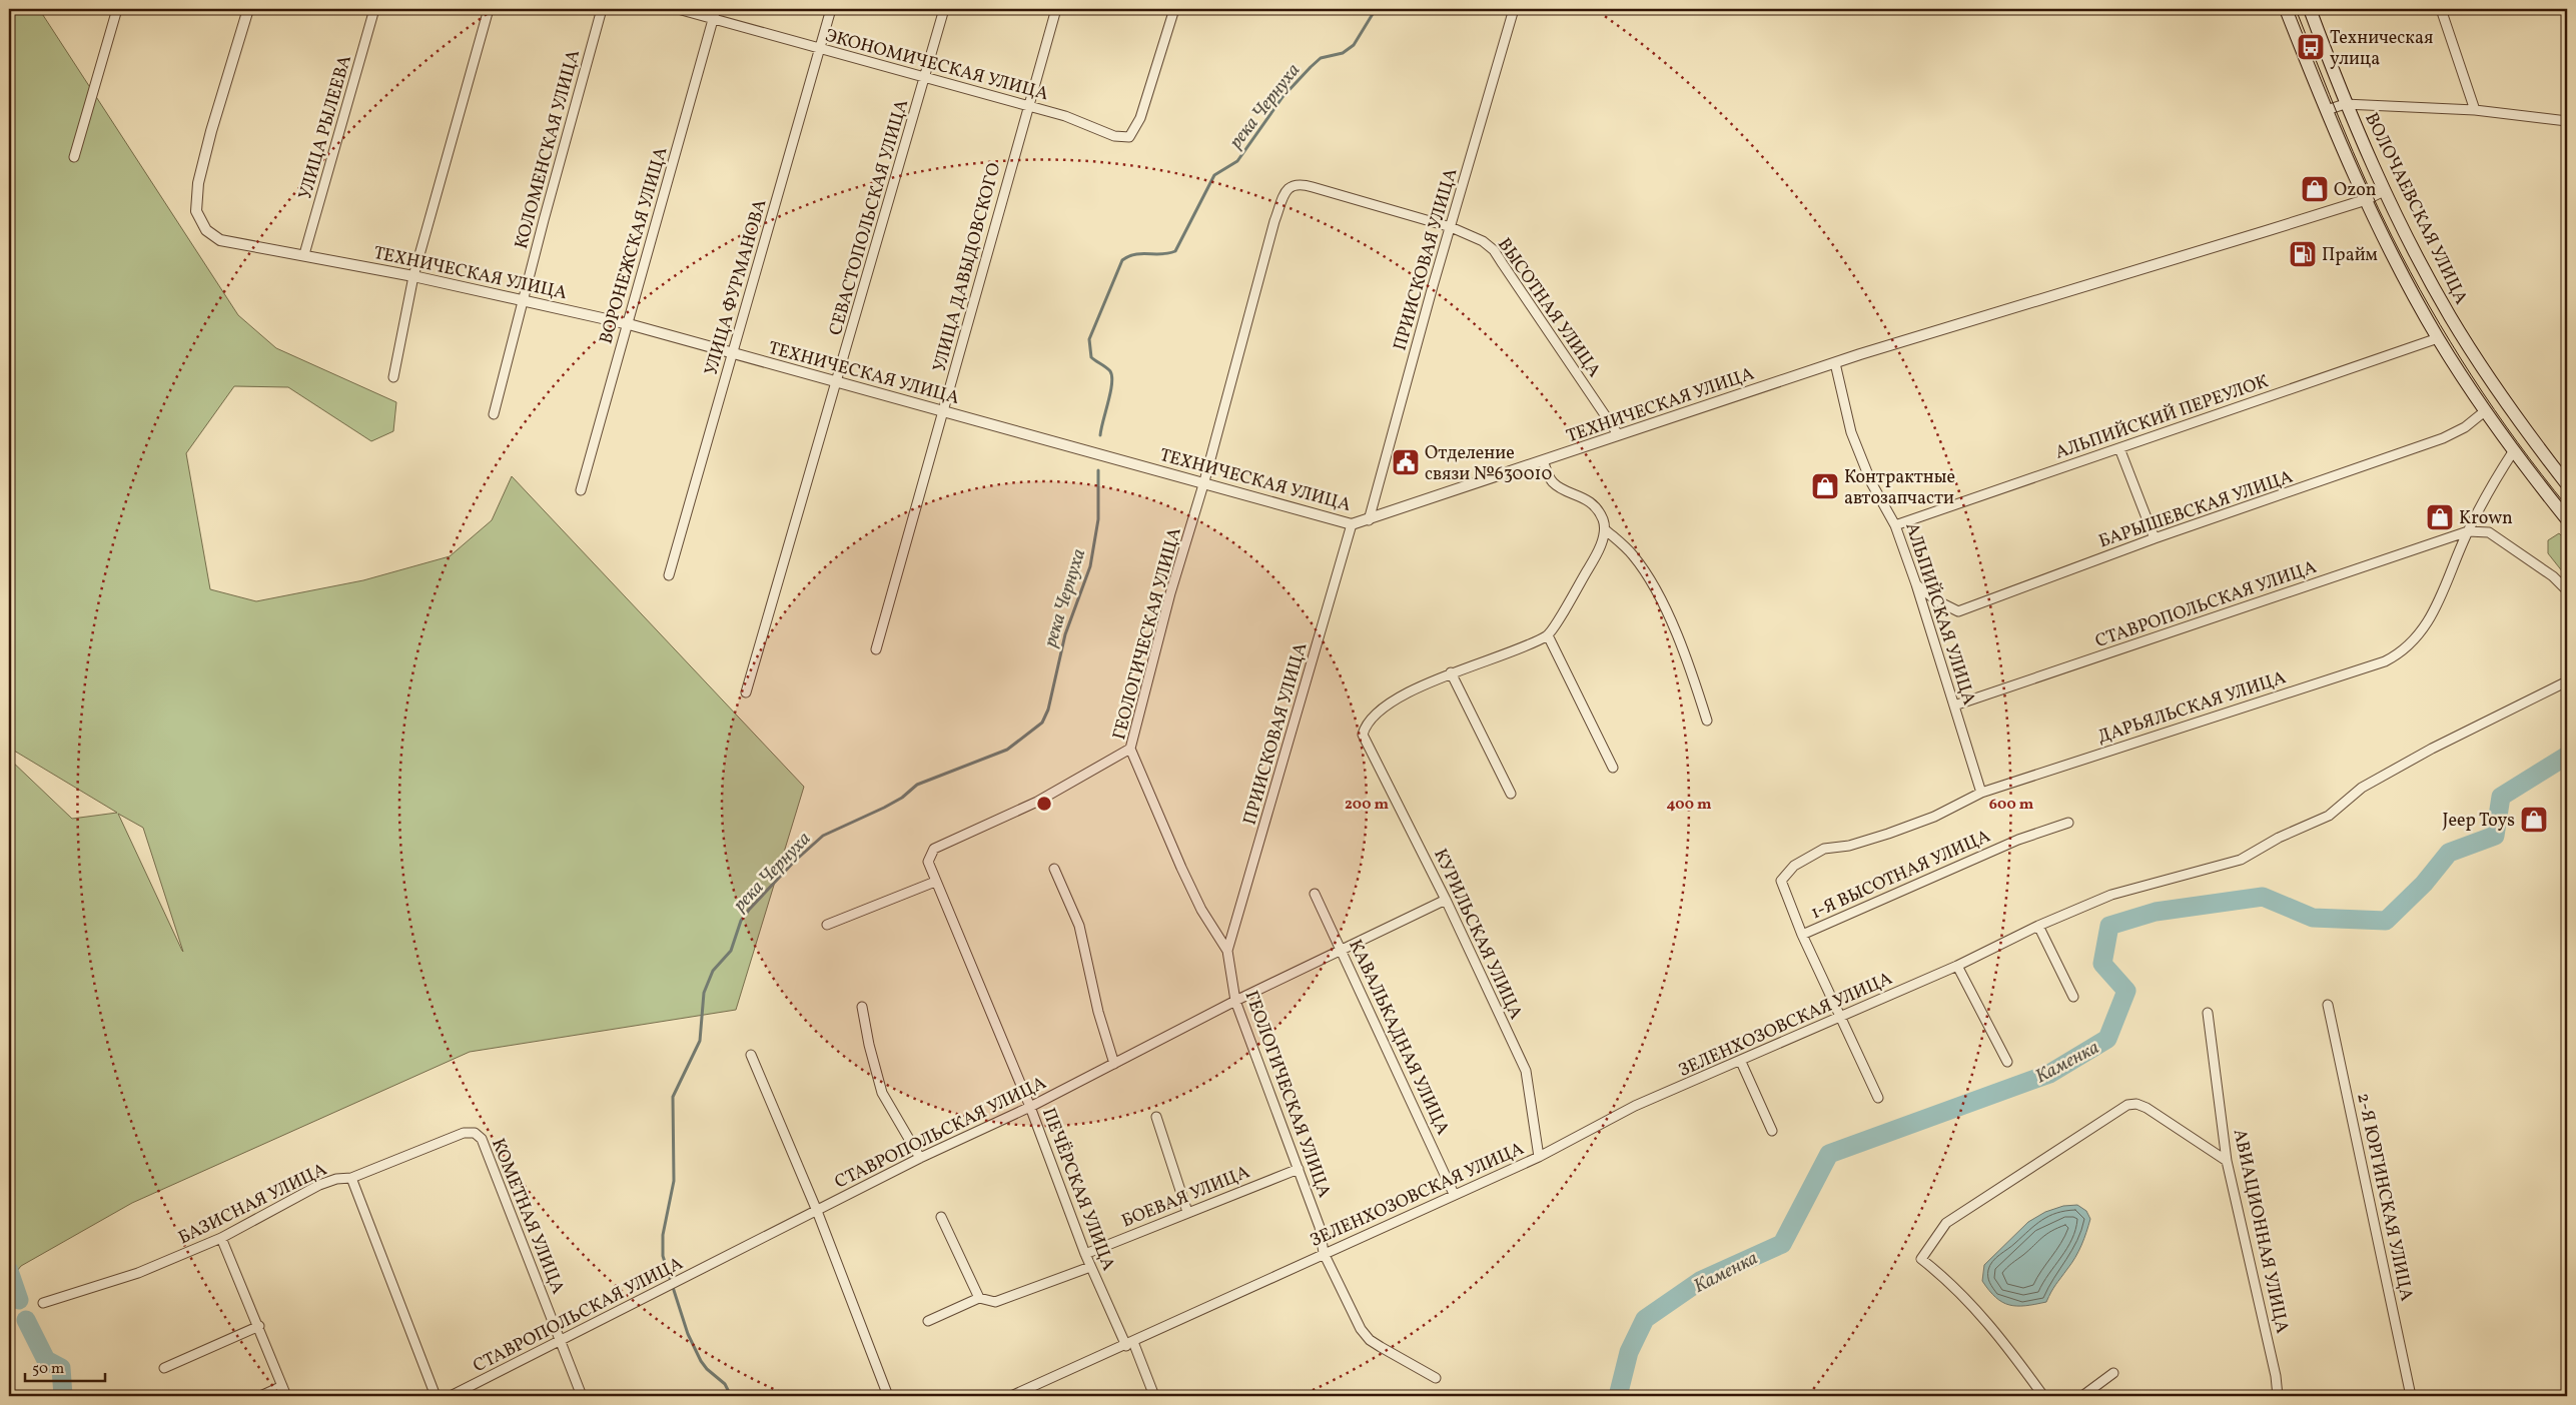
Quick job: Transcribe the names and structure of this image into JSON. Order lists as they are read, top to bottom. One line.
{"streets":{"main road":["ВОЛОЧАЕВСКАЯ УЛИЦА"],"street":["ЭКОНОМИЧЕСКАЯ УЛИЦА","УЛИЦА РЫЛЕЕВА","КОЛОМЕНСКАЯ УЛИЦА","СЕВАСТОПОЛЬСКАЯ УЛИЦА","ВОРОНЕЖСКАЯ УЛИЦА","ПРИИСКОВАЯ УЛИЦА","УЛИЦА ДАВЫДОВСКОГО","ТЕХНИЧЕСКАЯ УЛИЦА","УЛИЦА ФУРМАНОВА","ВЫСОТНАЯ УЛИЦА","АЛЬПИЙСКИЙ ПЕРЕУЛОК","БАРЫШЕВСКАЯ УЛИЦА","СТАВРОПОЛЬСКАЯ УЛИЦА","АЛЬПИЙСКАЯ УЛИЦА","ГЕОЛОГИЧЕСКАЯ УЛИЦА","ДАРЬЯЛЬСКАЯ УЛИЦА","1-Я ВЫСОТНАЯ УЛИЦА","КУРИЛЬСКАЯ УЛИЦА","ЗЕЛЕНХОЗОВСКАЯ УЛИЦА","КАВАЛЬКАДНАЯ УЛИЦА","ПЕЧЁРСКАЯ УЛИЦА","БОЕВАЯ УЛИЦА","2-Я ЮРГИНСКАЯ УЛИЦА","БАЗИСНАЯ УЛИЦА","КОМЕТНАЯ УЛИЦА","АВИАЦИОННАЯ УЛИЦА"]},"crossings":[["ЭКОНОМИЧЕСКАЯ УЛИЦА","СЕВАСТОПОЛЬСКАЯ УЛИЦА"],["ЭКОНОМИЧЕСКАЯ УЛИЦА","ВОРОНЕЖСКАЯ УЛИЦА"],["ЭКОНОМИЧЕСКАЯ УЛИЦА","УЛИЦА ДАВЫДОВСКОГО"],["ЭКОНОМИЧЕСКАЯ УЛИЦА","УЛИЦА ФУРМАНОВА"],["УЛИЦА РЫЛЕЕВА","ТЕХНИЧЕСКАЯ УЛИЦА"],["КОЛОМЕНСКАЯ УЛИЦА","ТЕХНИЧЕСКАЯ УЛИЦА"],["ВОЛОЧАЕВСКАЯ УЛИЦА","ТЕХНИЧЕСКАЯ УЛИЦА"],["СЕВАСТОПОЛЬСКАЯ УЛИЦА","ТЕХНИЧЕСКАЯ УЛИЦА"],["ВОРОНЕЖСКАЯ УЛИЦА","ТЕХНИЧЕСКАЯ УЛИЦА"],["ПРИИСКОВАЯ УЛИЦА","ТЕХНИЧЕСКАЯ УЛИЦА"],["ПРИИСКОВАЯ УЛИЦА","ВЫСОТНАЯ УЛИЦА"],["ПРИИСКОВАЯ УЛИЦА","ГЕОЛОГИЧЕСКАЯ УЛИЦА"],["УЛИЦА ДАВЫДОВСКОГО","ТЕХНИЧЕСКАЯ УЛИЦА"],["ТЕХНИЧЕСКАЯ УЛИЦА","УЛИЦА ФУРМАНОВА"],["ТЕХНИЧЕСКАЯ УЛИЦА","ВЫСОТНАЯ УЛИЦА"],["ТЕХНИЧЕСКАЯ УЛИЦА","АЛЬПИЙСКАЯ УЛИЦА"],["ТЕХНИЧЕСКАЯ УЛИЦА","ГЕОЛОГИЧЕСКАЯ УЛИЦА"],["ВЫСОТНАЯ УЛИЦА","ГЕОЛОГИЧЕСКАЯ УЛИЦА"],["АЛЬПИЙСКИЙ ПЕРЕУЛОК","АЛЬПИЙСКАЯ УЛИЦА"],["БАРЫШЕВСКАЯ УЛИЦА","АЛЬПИЙСКАЯ УЛИЦА"],["СТАВРОПОЛЬСКАЯ УЛИЦА","АЛЬПИЙСКАЯ УЛИЦА"],["СТАВРОПОЛЬСКАЯ УЛИЦА","ГЕОЛОГИЧЕСКАЯ УЛИЦА"],["СТАВРОПОЛЬСКАЯ УЛИЦА","ДАРЬЯЛЬСКАЯ УЛИЦА"],["СТАВРОПОЛЬСКАЯ УЛИЦА","КУРИЛЬСКАЯ УЛИЦА"],["СТАВРОПОЛЬСКАЯ УЛИЦА","КАВАЛЬКАДНАЯ УЛИЦА"],["СТАВРОПОЛЬСКАЯ УЛИЦА","ПЕЧЁРСКАЯ УЛИЦА"],["СТАВРОПОЛЬСКАЯ УЛИЦА","КОМЕТНАЯ УЛИЦА"],["АЛЬПИЙСКАЯ УЛИЦА","ДАРЬЯЛЬСКАЯ УЛИЦА"],["ГЕОЛОГИЧЕСКАЯ УЛИЦА","ЗЕЛЕНХОЗОВСКАЯ УЛИЦА"],["ГЕОЛОГИЧЕСКАЯ УЛИЦА","ПЕЧЁРСКАЯ УЛИЦА"],["ГЕОЛОГИЧЕСКАЯ УЛИЦА","БОЕВАЯ УЛИЦА"],["ДАРЬЯЛЬСКАЯ УЛИЦА","1-Я ВЫСОТНАЯ УЛИЦА"],["КУРИЛЬСКАЯ УЛИЦА","ЗЕЛЕНХОЗОВСКАЯ УЛИЦА"],["ЗЕЛЕНХОЗОВСКАЯ УЛИЦА","КАВАЛЬКАДНАЯ УЛИЦА"],["ЗЕЛЕНХОЗОВСКАЯ УЛИЦА","ПЕЧЁРСКАЯ УЛИЦА"],["ПЕЧЁРСКАЯ УЛИЦА","БОЕВАЯ УЛИЦА"],["БАЗИСНАЯ УЛИЦА","КОМЕТНАЯ УЛИЦА"]],"water":["река Чернуха","Каменка"],"places":{"bus stop":["Техническая улица"],"shop":["Ozon","Контрактные автозапчасти","Krown","Jeep Toys"],"fuel station":["Прайм"],"public building":["Отделение связи №630010"]},"scale_bar":"50 m","rings":["200 m","400 m","600 m"]}
